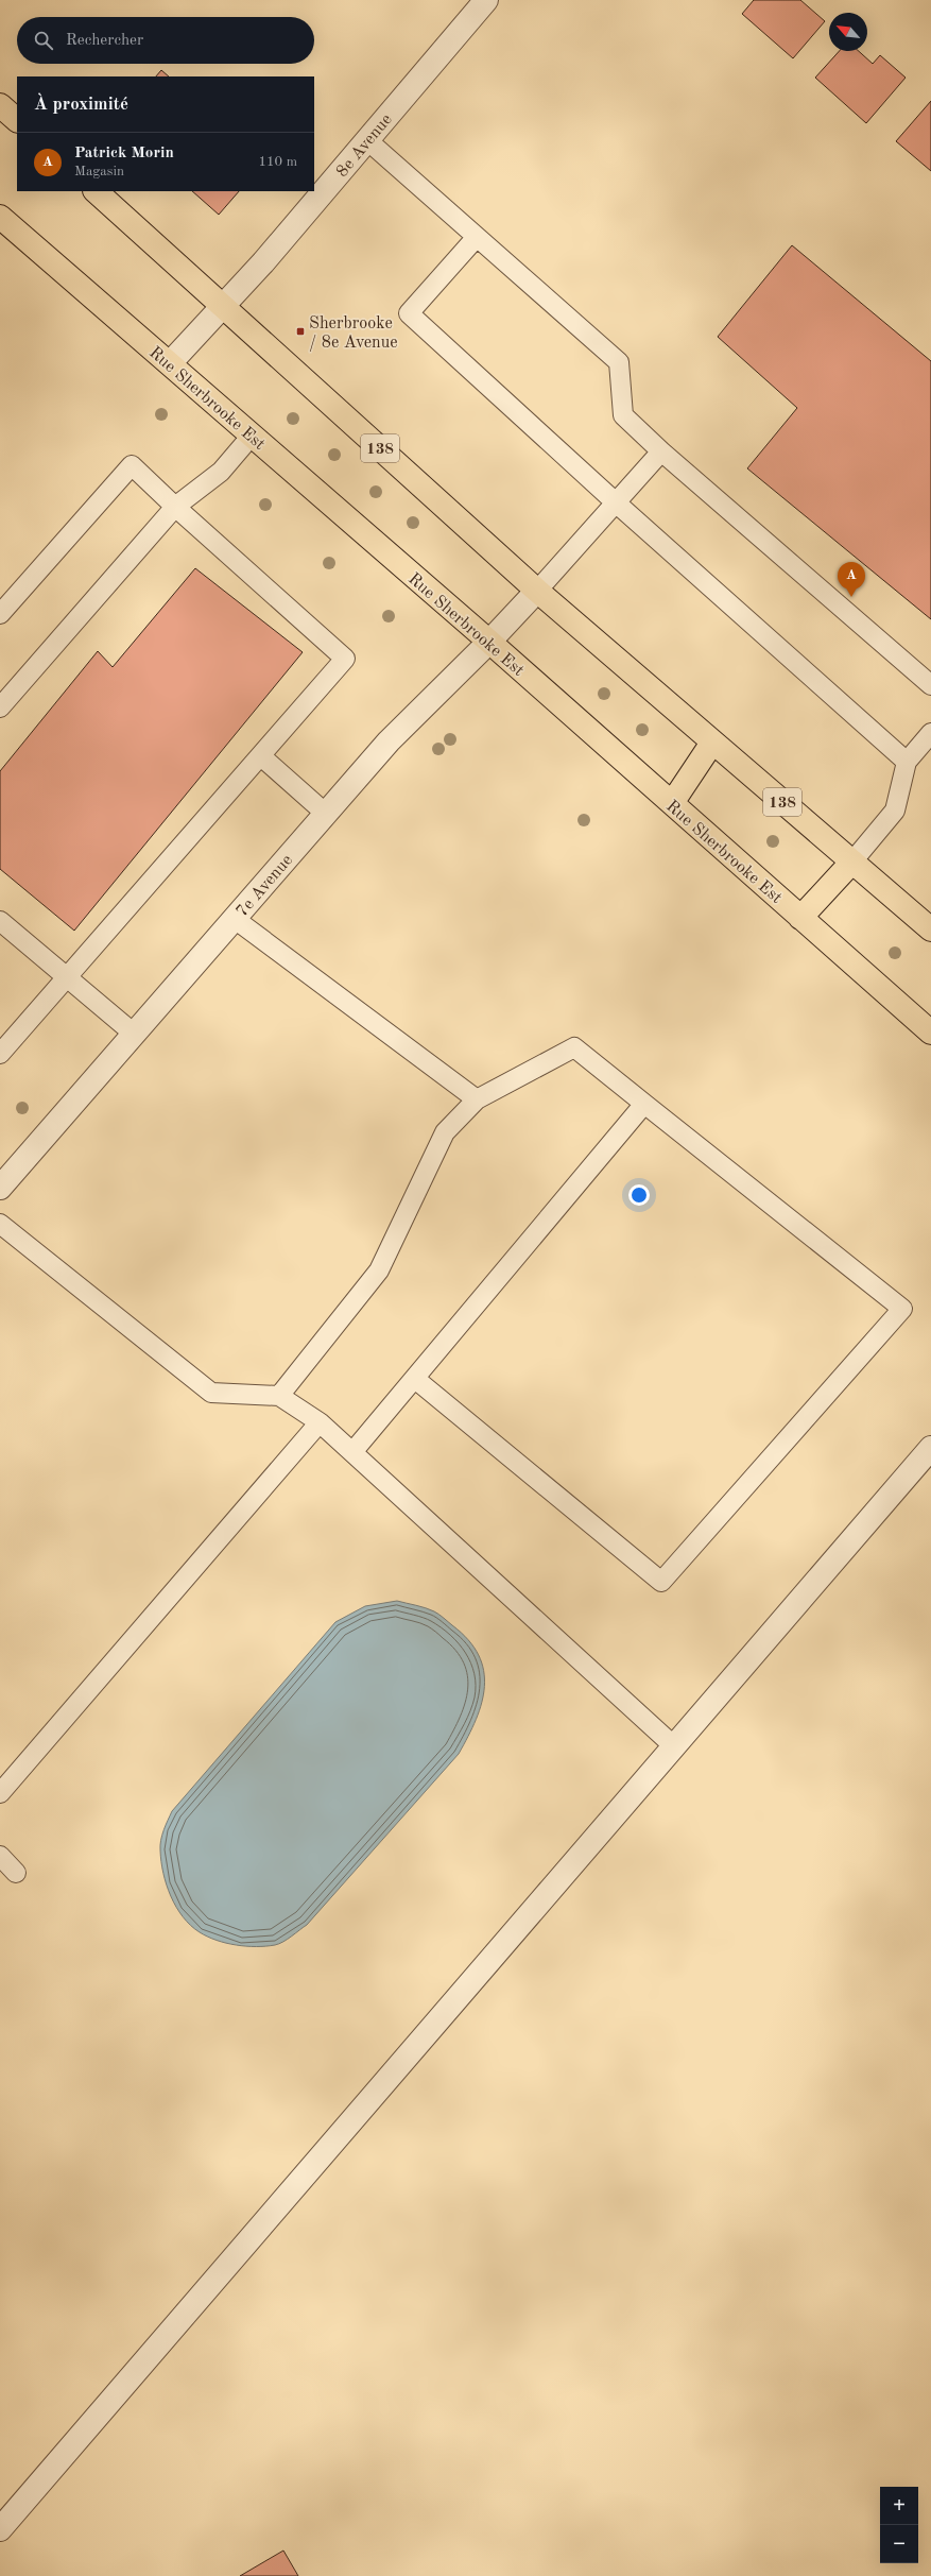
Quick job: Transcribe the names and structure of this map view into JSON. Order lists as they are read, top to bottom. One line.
{"streets":{"main road":["Rue Sherbrooke Est","138"],"street":["8e Avenue","7e Avenue"]},"crossings":[["8e Avenue","Rue Sherbrooke Est"],["8e Avenue","138"],["Rue Sherbrooke Est","7e Avenue"],["138","7e Avenue"]],"places":{"transit":["Sherbrooke / 8e Avenue"]},"north":"top left","page":{"search":"Rechercher","heading":"À proximité","list":[{"mark":"A","name":"Patrick Morin","note":"Magasin","value":"110 m"}],"pins":"A","map_buttons":["+","−"]}}
